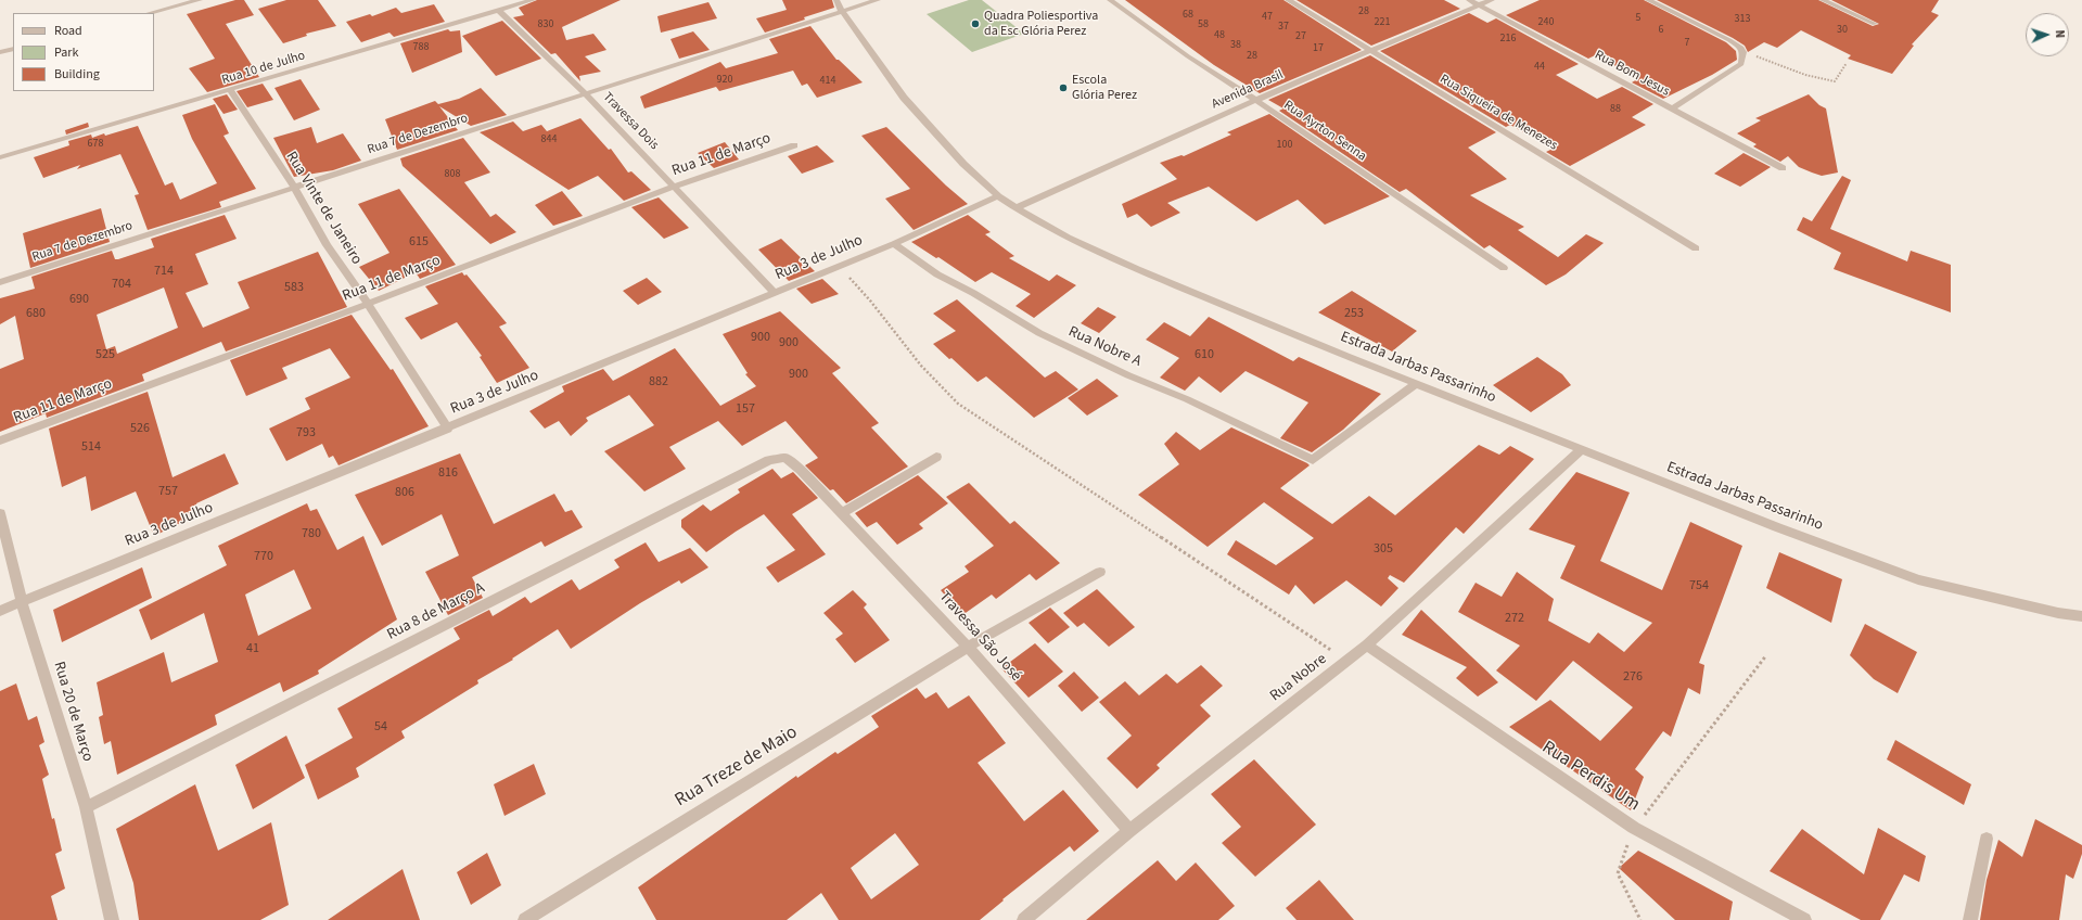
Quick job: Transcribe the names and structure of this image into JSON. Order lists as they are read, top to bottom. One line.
{"streets":{"street":["Rua 10 de Julho","Rua Bom Jesus","Avenida Brasil","Rua Siqueira de Menezes","Travessa Dois","Rua Ayrton Senna","Rua 7 de Dezembro","Rua 11 de Março","Rua Vinte de Janeiro","Rua 3 de Julho","Rua Nobre A","Estrada Jarbas Passarinho","Rua 8 de Março A","Travessa São José","Rua Nobre","Rua 20 de Março","Rua Treze de Maio","Rua Perdis Um"]},"crossings":[["Rua 10 de Julho","Travessa Dois"],["Rua 10 de Julho","Rua Vinte de Janeiro"],["Rua Bom Jesus","Avenida Brasil"],["Avenida Brasil","Rua Siqueira de Menezes"],["Avenida Brasil","Rua Ayrton Senna"],["Avenida Brasil","Estrada Jarbas Passarinho"],["Travessa Dois","Rua 7 de Dezembro"],["Travessa Dois","Rua 11 de Março"],["Travessa Dois","Rua 3 de Julho"],["Rua 7 de Dezembro","Rua Vinte de Janeiro"],["Rua 7 de Dezembro","Estrada Jarbas Passarinho"],["Rua 11 de Março","Rua Vinte de Janeiro"],["Rua Vinte de Janeiro","Rua 3 de Julho"],["Rua 3 de Julho","Rua Nobre A"],["Rua 3 de Julho","Estrada Jarbas Passarinho"],["Rua 3 de Julho","Rua 20 de Março"],["Rua Nobre A","Estrada Jarbas Passarinho"],["Estrada Jarbas Passarinho","Rua Nobre"],["Rua 8 de Março A","Travessa São José"],["Rua 8 de Março A","Rua 20 de Março"],["Travessa São José","Rua Nobre"],["Travessa São José","Rua Treze de Maio"],["Rua Nobre","Rua Perdis Um"]],"places":["Quadra Poliesportiva da Esc Glória Perez","Escola Glória Perez"],"house_numbers":["28","68","47","5","313","221","240","830","58","37","6","30","48","27","216","7","38","788","17","28","44","920","414","88","844","678","100","808","615","714","704","583","690","680","253","900","900","525","610","900","882","157","526","793","514","816","757","806","780","305","770","754","272","41","276","54"],"legend":["Road","Park","Building"],"north":"right"}
